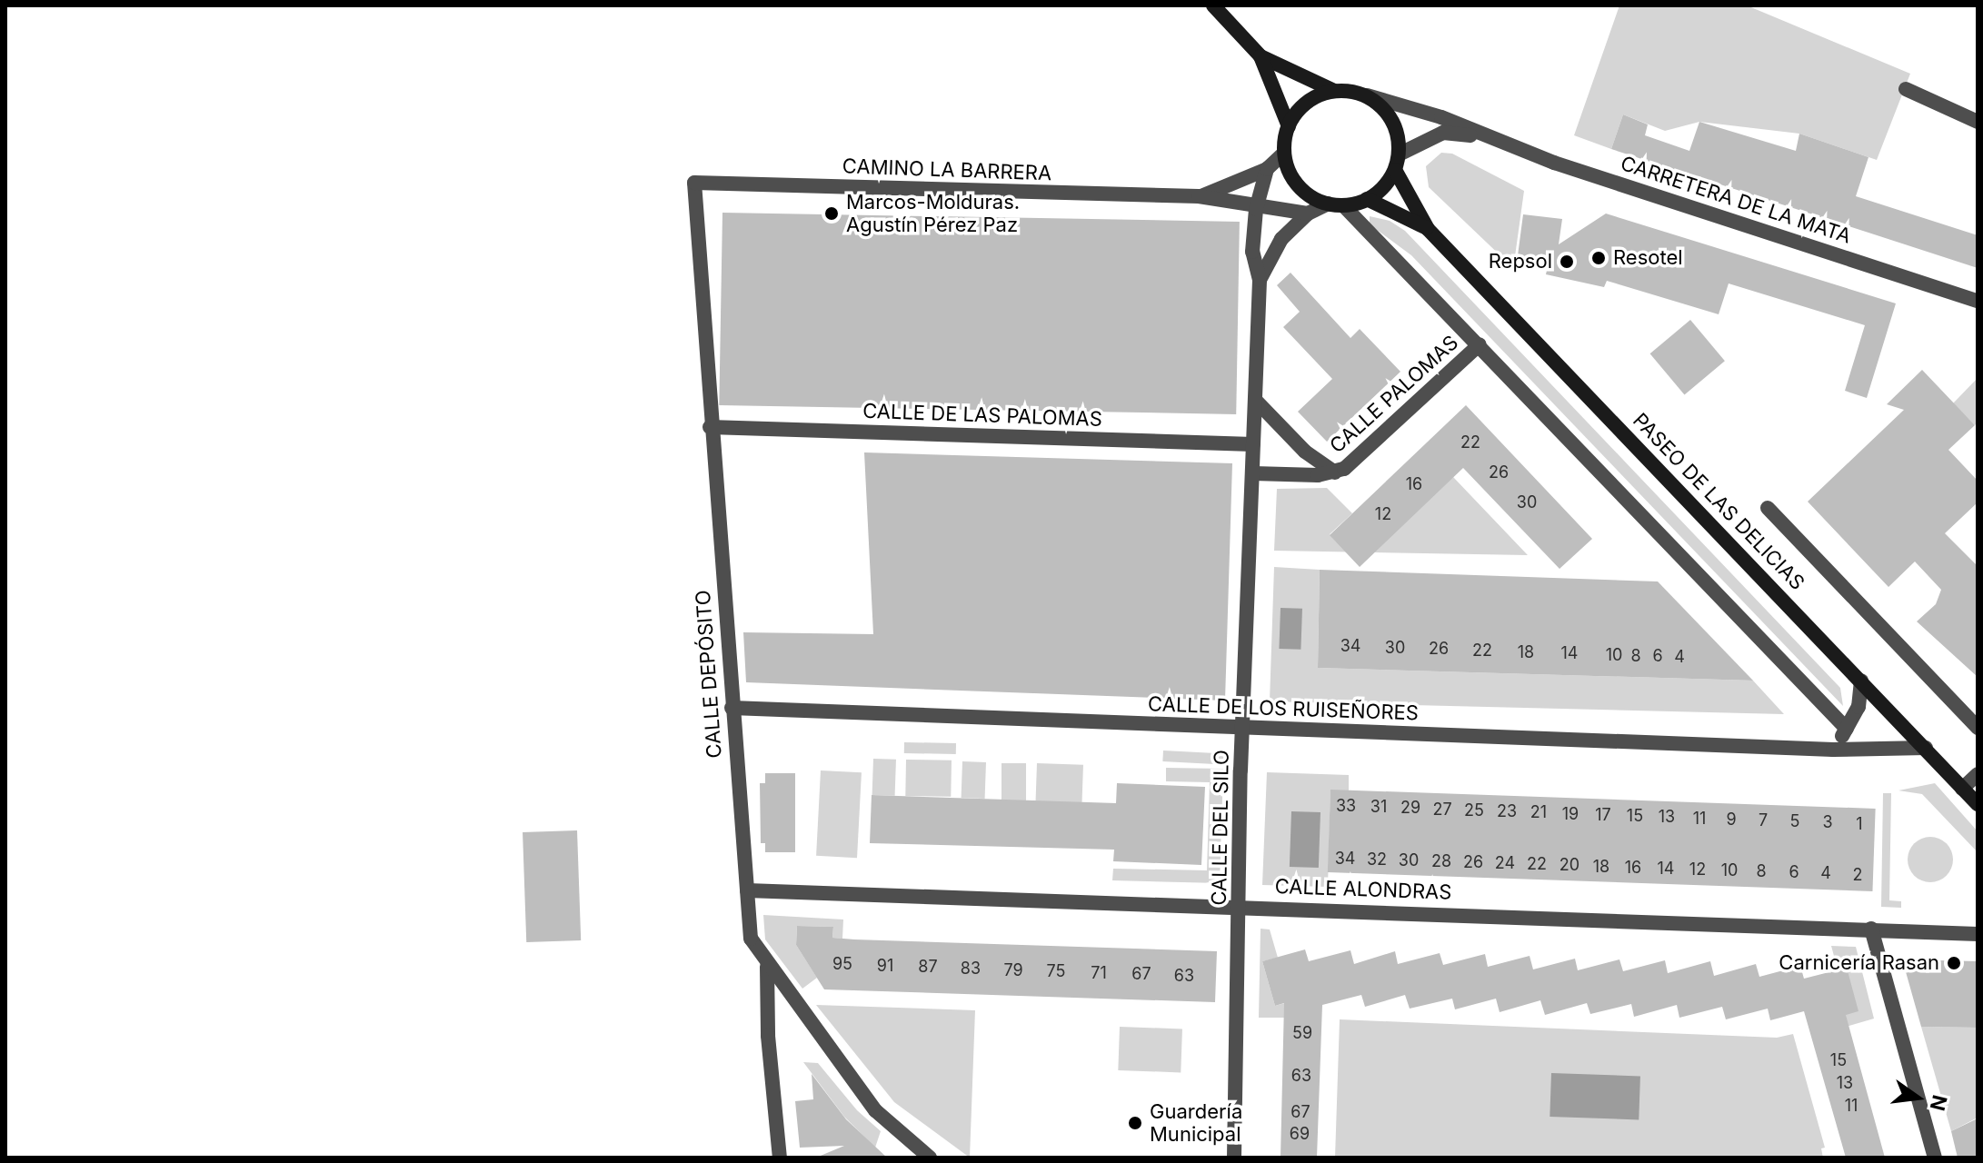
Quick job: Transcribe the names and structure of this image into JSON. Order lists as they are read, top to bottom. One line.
{"streets":{"main road":["PASEO DE LAS DELICIAS"],"street":["CAMINO LA BARRERA","CARRETERA DE LA MATA","CALLE PALOMAS","CALLE DE LAS PALOMAS","CALLE DEPÓSITO","CALLE DE LOS RUISEÑORES","CALLE DEL SILO","CALLE ALONDRAS"]},"crossings":[["CAMINO LA BARRERA","CALLE DEPÓSITO"],["CAMINO LA BARRERA","CALLE DEL SILO"],["CARRETERA DE LA MATA","PASEO DE LAS DELICIAS"],["CARRETERA DE LA MATA","CALLE DEL SILO"],["CALLE PALOMAS","CALLE DEL SILO"],["CALLE DE LAS PALOMAS","CALLE DEPÓSITO"],["CALLE DE LAS PALOMAS","CALLE DEL SILO"],["PASEO DE LAS DELICIAS","CALLE DE LOS RUISEÑORES"],["PASEO DE LAS DELICIAS","CALLE DEL SILO"],["CALLE DEPÓSITO","CALLE DE LOS RUISEÑORES"],["CALLE DEPÓSITO","CALLE ALONDRAS"],["CALLE DE LOS RUISEÑORES","CALLE DEL SILO"],["CALLE DEL SILO","CALLE ALONDRAS"]],"places":["Marcos-Molduras. Agustín Pérez Paz","Resotel","Repsol","Carnicería Rasan","Guardería Municipal"],"house_numbers":["22","26","16","30","12","34","30","26","22","18","14","10","8","6","4","33","31","29","27","25","23","21","19","17","15","13","11","9","7","5","3","1","34","32","30","28","26","24","22","20","18","16","14","12","10","8","6","4","2","95","91","87","83","79","75","71","67","63","59","15","63","13","11","67","69"],"north":"right"}
